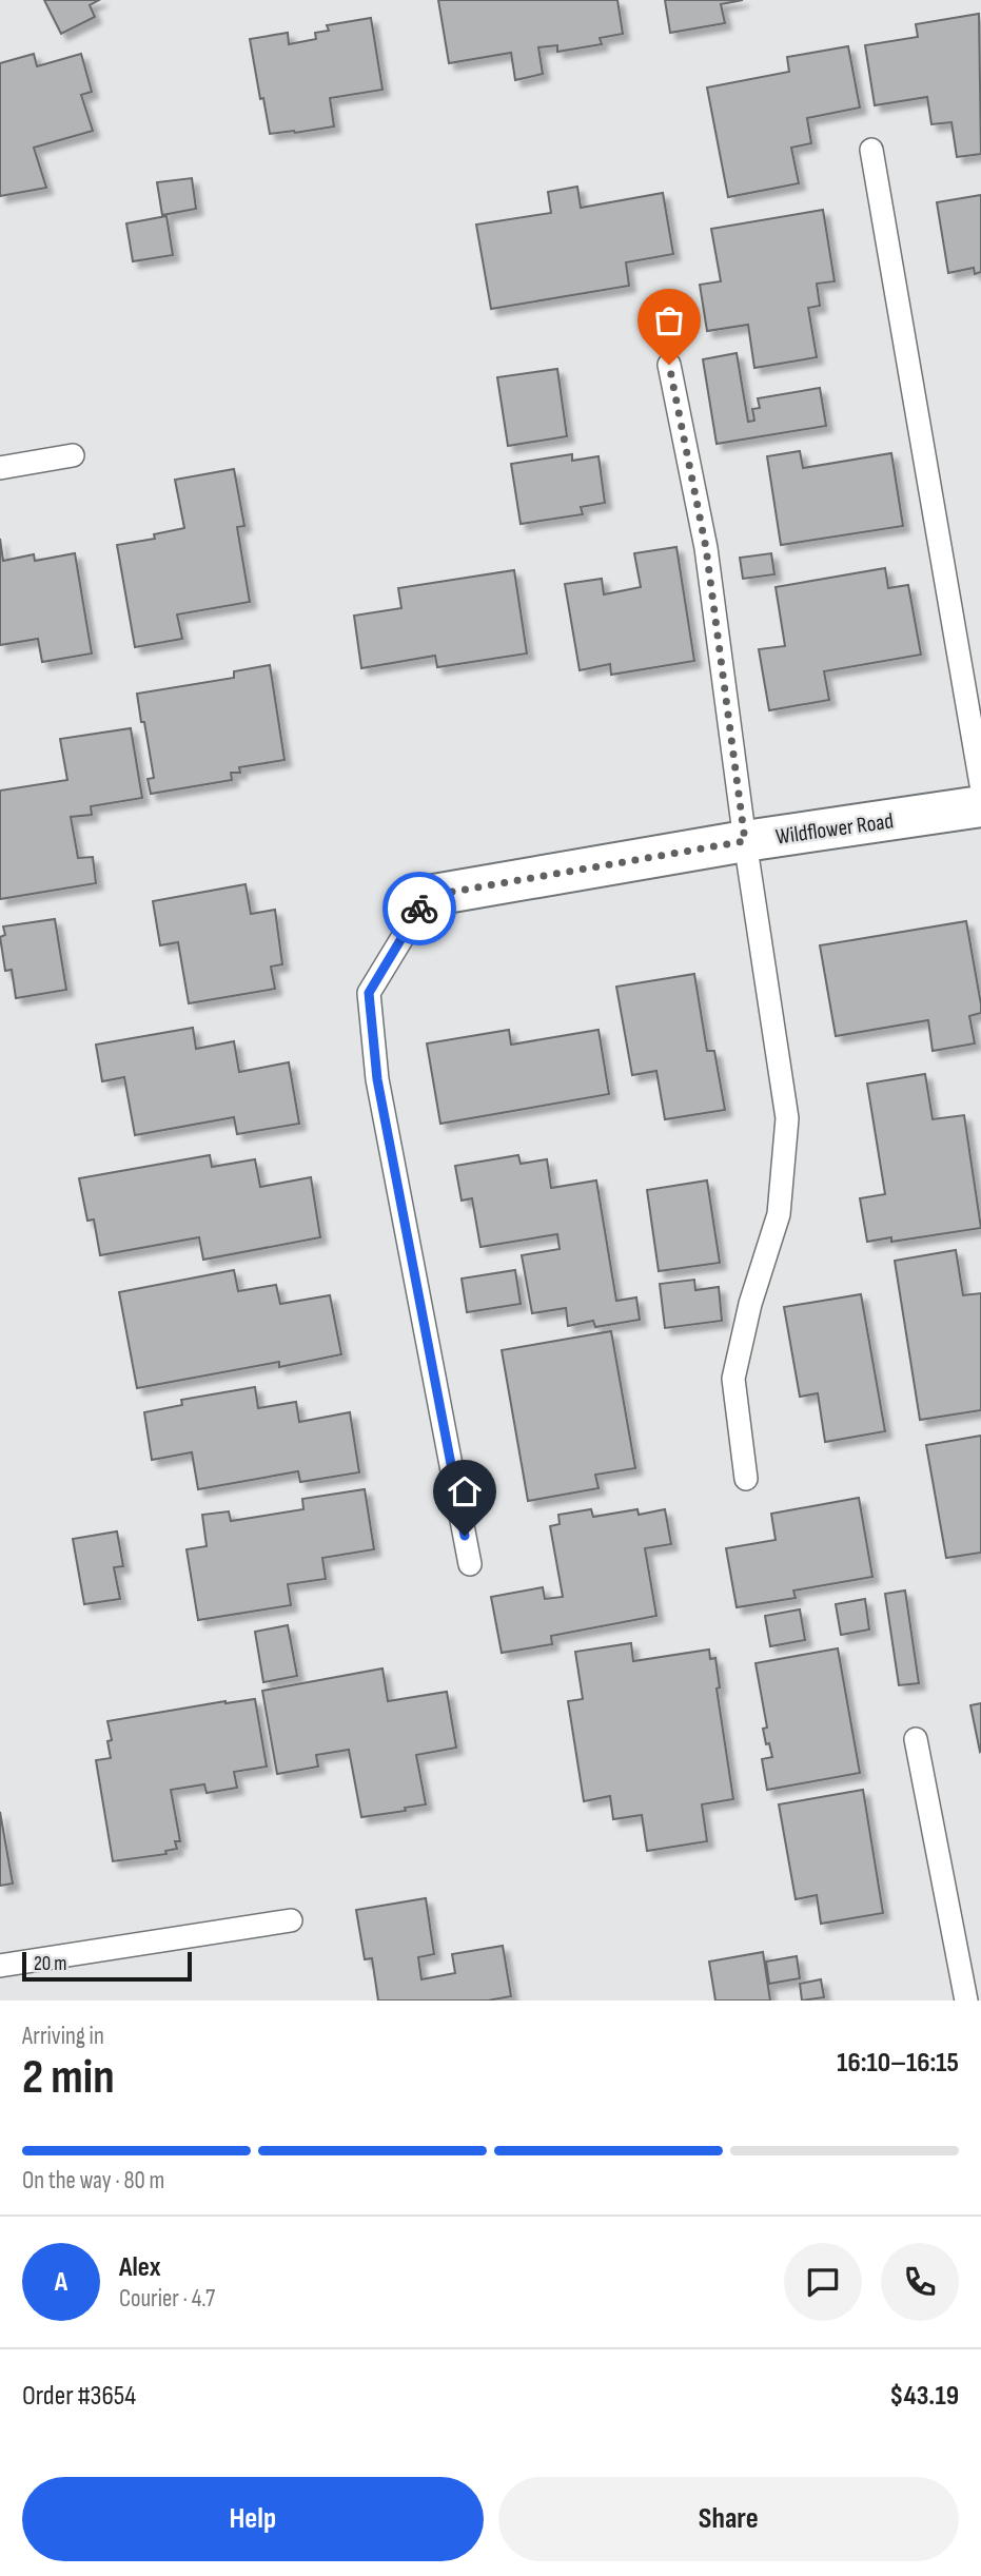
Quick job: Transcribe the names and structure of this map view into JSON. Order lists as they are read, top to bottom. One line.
{"streets":{"street":["Wildflower Road"]},"scale_bar":"20 m","page":{"scale":"20 m","heading":["2 min","Arriving in","16:10–16:15"],"panel":["Alex","Courier · 4.7","Order #3654","$43.19"],"bar":"On the way · 80 m","round":"A","buttons":["Help","Share"]}}
